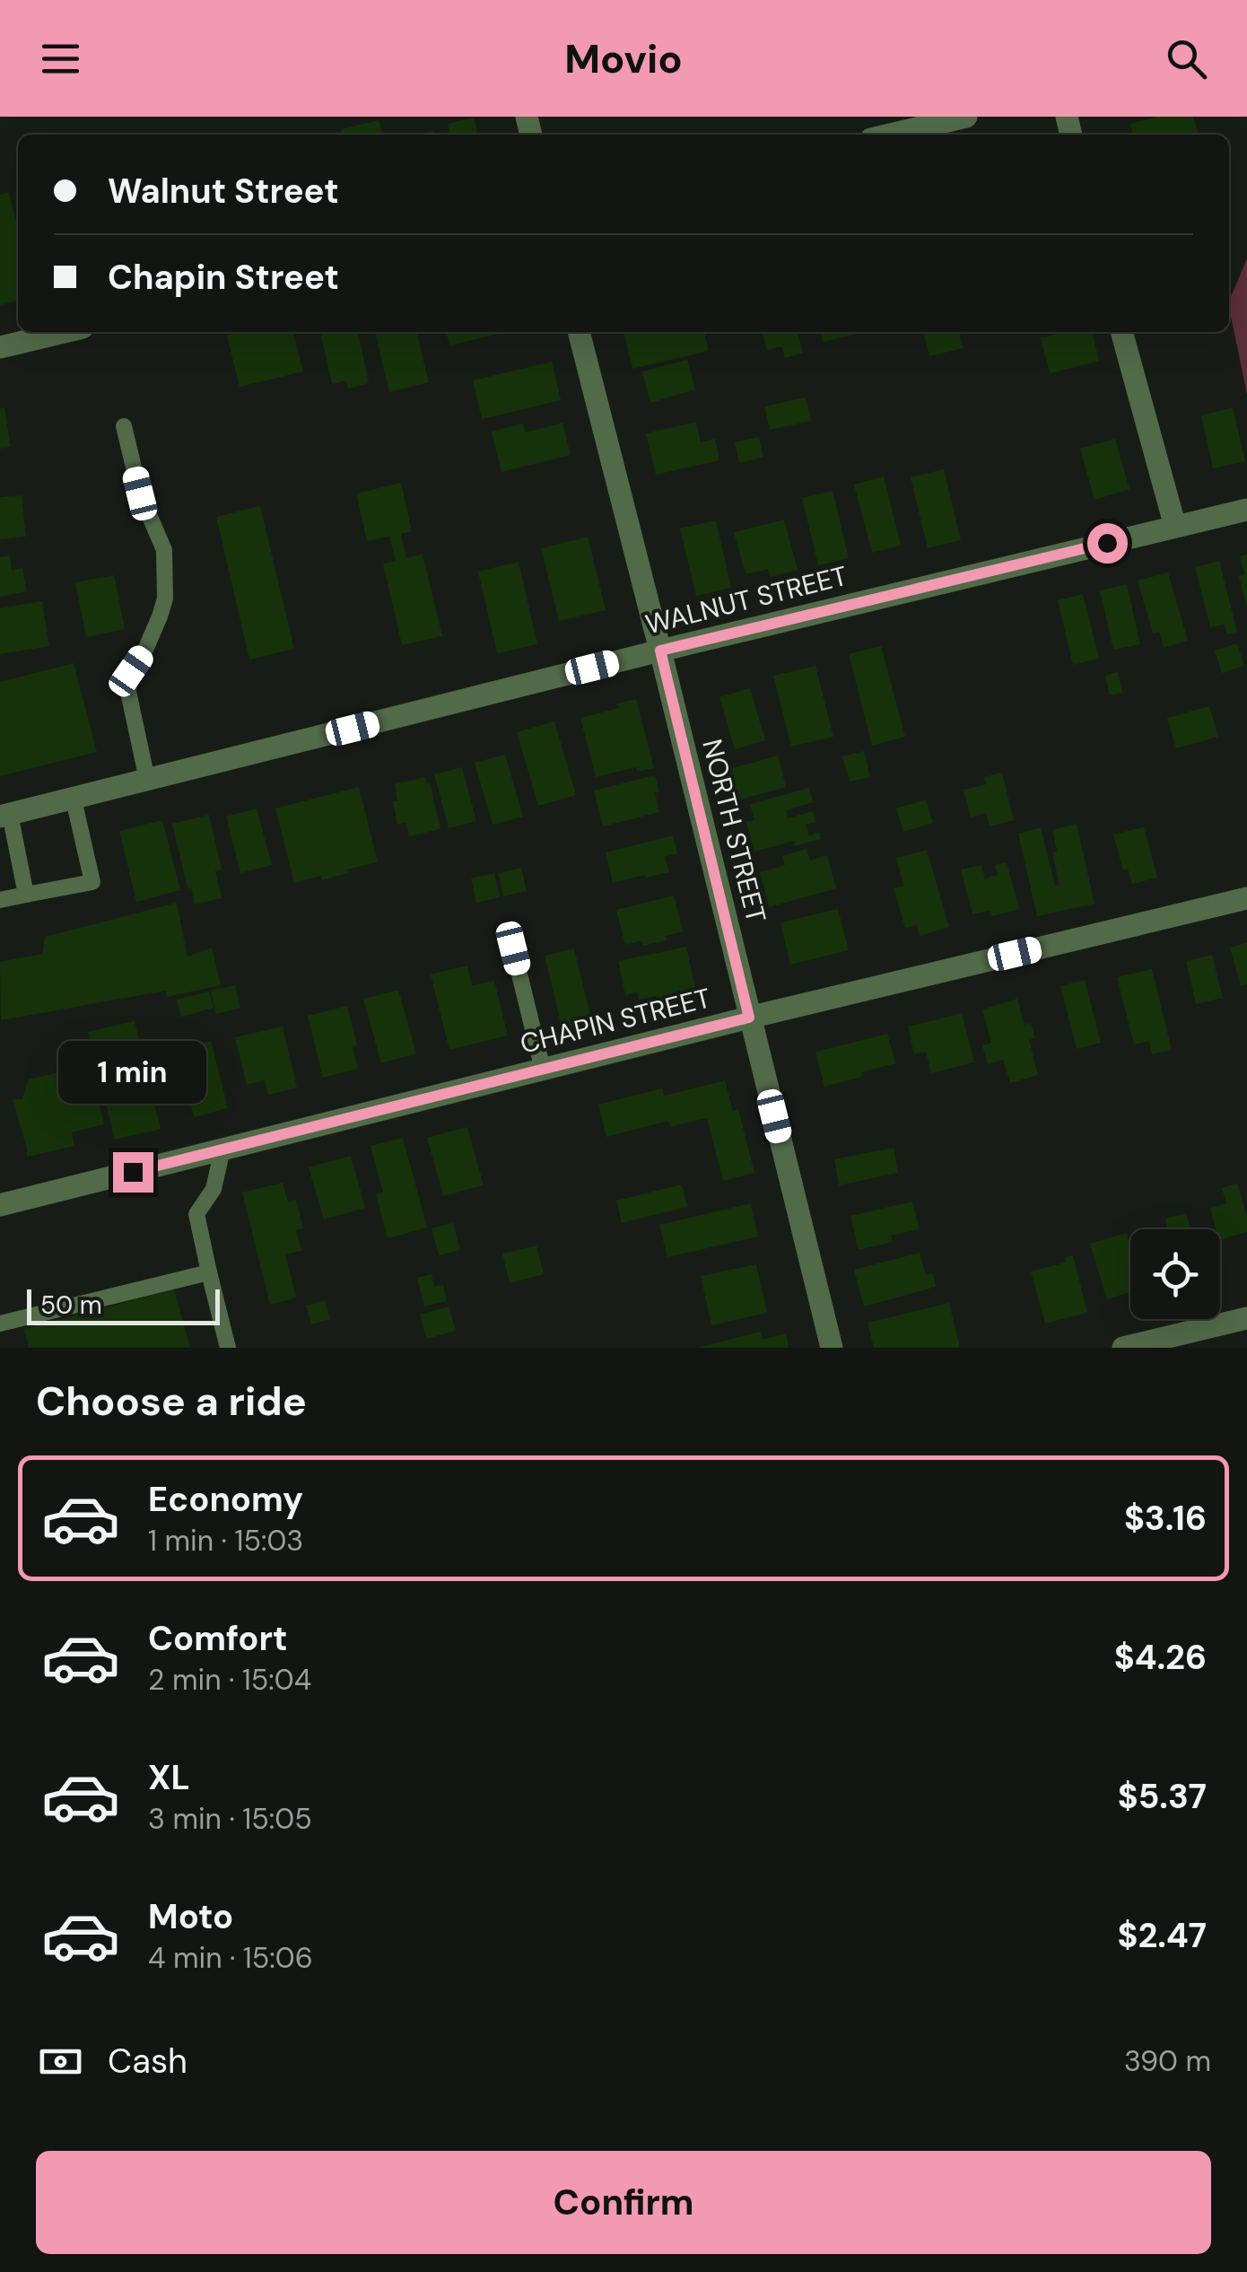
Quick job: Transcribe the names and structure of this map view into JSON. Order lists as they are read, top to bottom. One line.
{"streets":{"street":["WALNUT STREET","NORTH STREET","CHAPIN STREET"]},"crossings":[["WALNUT STREET","NORTH STREET"],["NORTH STREET","CHAPIN STREET"]],"scale_bar":"50 m","page":{"header":"Movio","banner":["Walnut Street","Chapin Street"],"bubble":"1 min","scale":"50 m","heading":"Choose a ride","list":[{"name":"Economy","note":"1 min · 15:03","value":"$3.16"},{"name":"Comfort","note":"2 min · 15:04","value":"$4.26"},{"name":"XL","note":"3 min · 15:05","value":"$5.37"},{"name":"Moto","note":"4 min · 15:06","value":"$2.47"}],"pay":["Cash","390 m"],"buttons":"Confirm"}}
